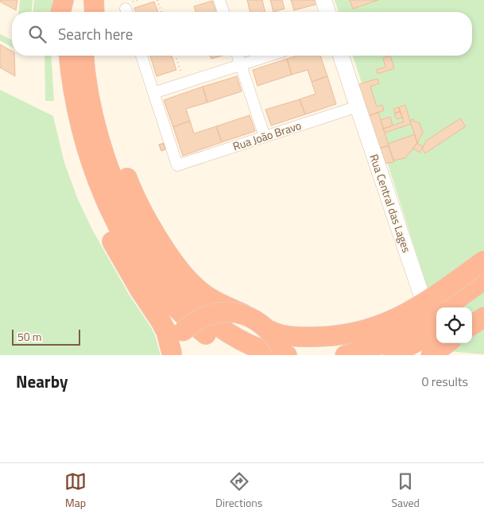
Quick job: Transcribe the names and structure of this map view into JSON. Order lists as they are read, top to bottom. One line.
{"streets":{"main road":["Rua Central das Lages"],"street":["Rua João Bravo"]},"crossings":[["Rua João Bravo","Rua Central das Lages"]],"scale_bar":"50 m","page":{"search":"Search here","scale":"50 m","heading":["Nearby","0 results"],"nav":["Map","Directions","Saved"]}}
